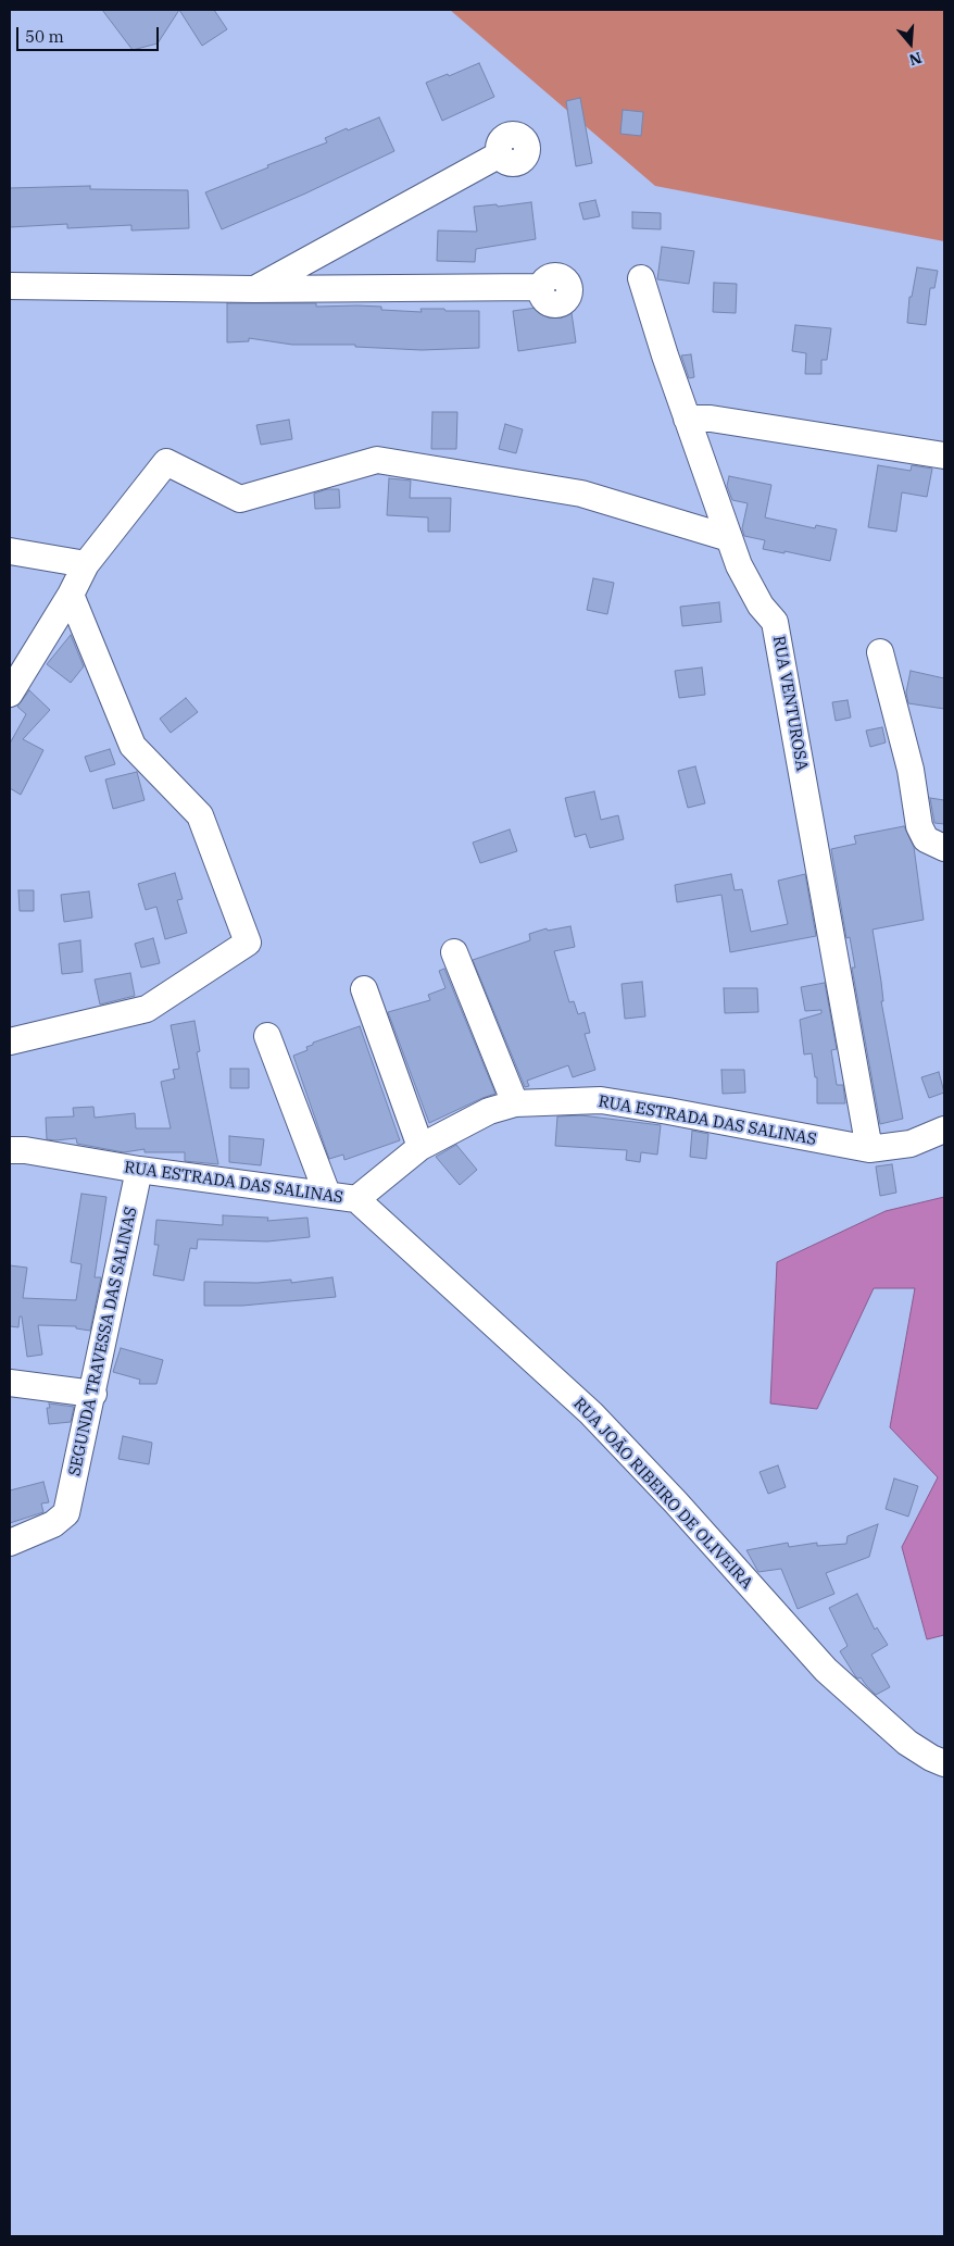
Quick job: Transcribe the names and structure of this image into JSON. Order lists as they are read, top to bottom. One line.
{"streets":{"street":["RUA VENTUROSA","RUA ESTRADA DAS SALINAS","SEGUNDA TRAVESSA DAS SALINAS","RUA JOÃO RIBEIRO DE OLIVEIRA"]},"crossings":[["RUA VENTUROSA","RUA ESTRADA DAS SALINAS"],["RUA ESTRADA DAS SALINAS","SEGUNDA TRAVESSA DAS SALINAS"],["RUA ESTRADA DAS SALINAS","RUA JOÃO RIBEIRO DE OLIVEIRA"]],"scale_bar":"50 m","north":"bottom"}
